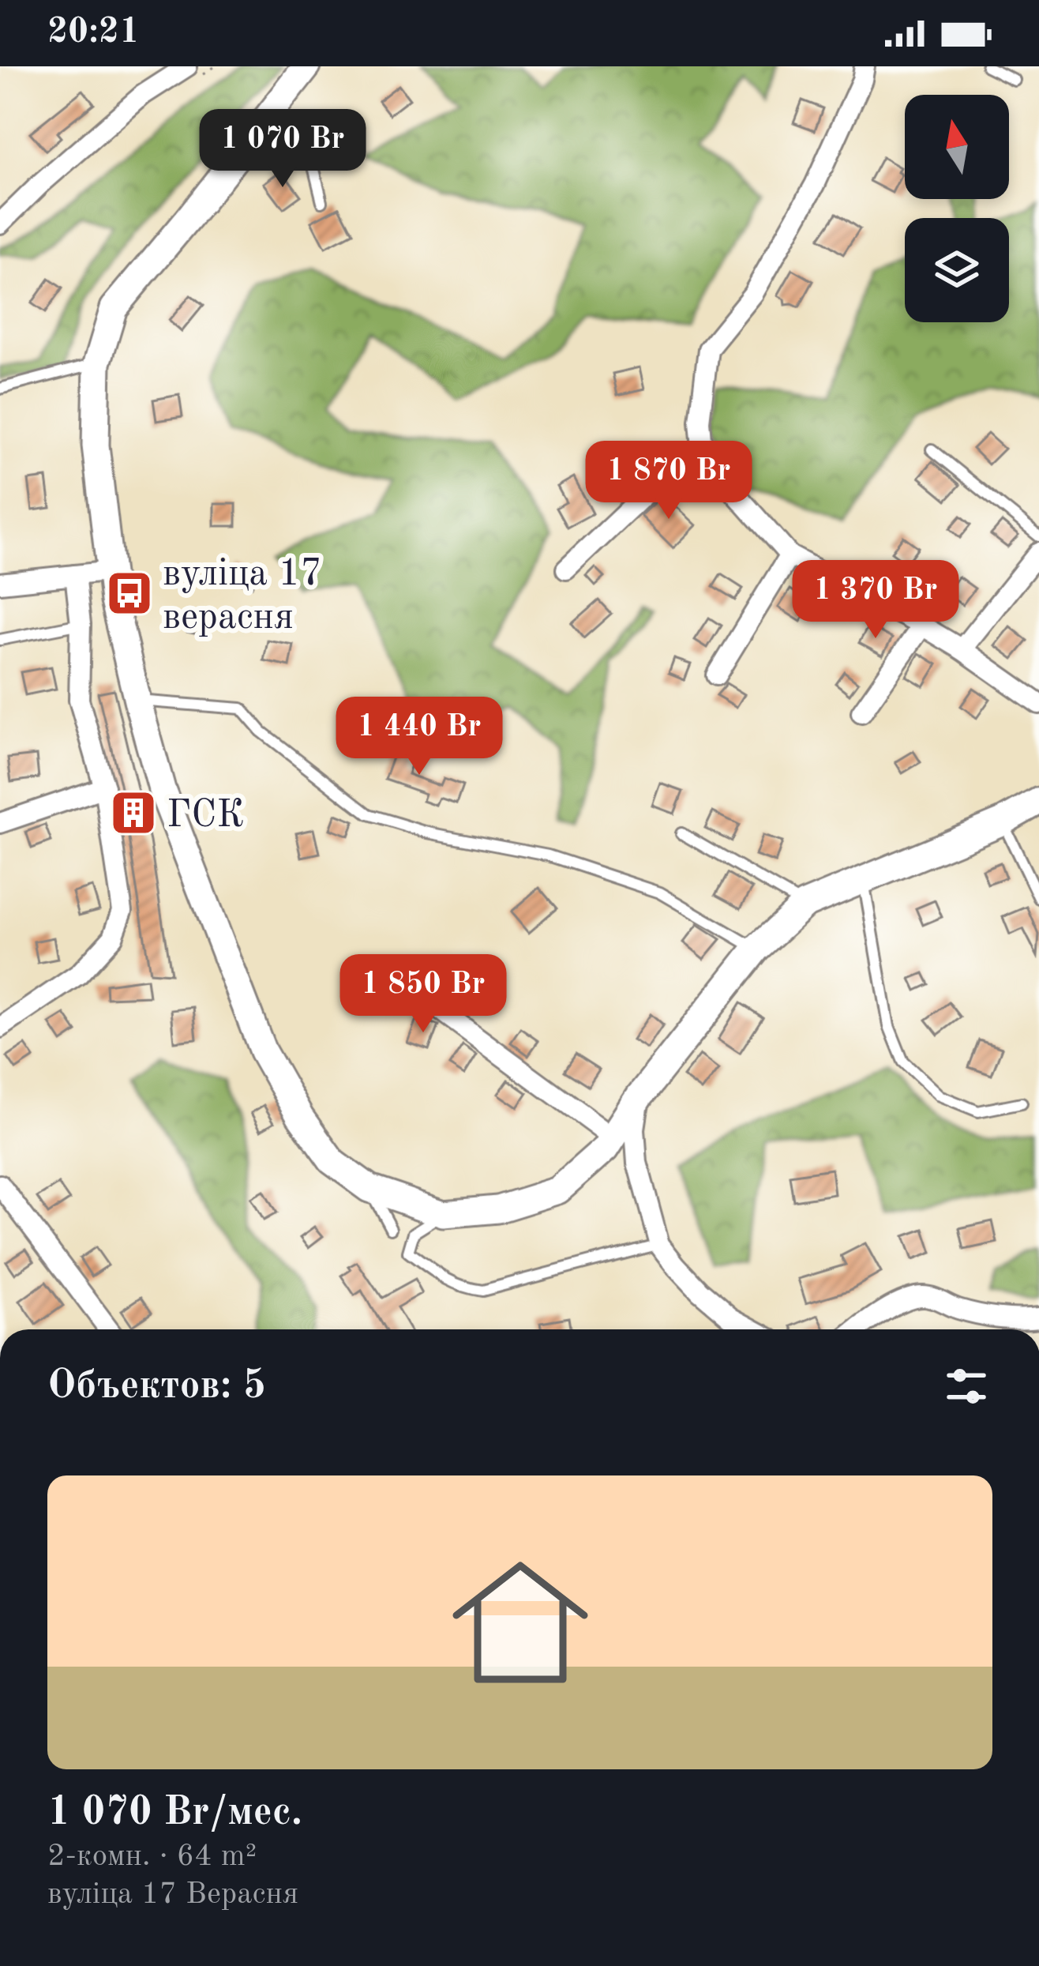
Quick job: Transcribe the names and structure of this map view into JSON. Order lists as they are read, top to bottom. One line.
{"places":{"bus stop":["вуліца 17 верасня"],"building":["ГСК"]},"north":"top","page":{"status":"20:21","price":["1 070 Br","1 870 Br","1 370 Br","1 440 Br","1 850 Br"],"heading":"Объектов: 5","list":[{"name":"1 070 Br/мес.","note":"2-комн. · 64 m² · вуліца 17 Верасня"}]}}
